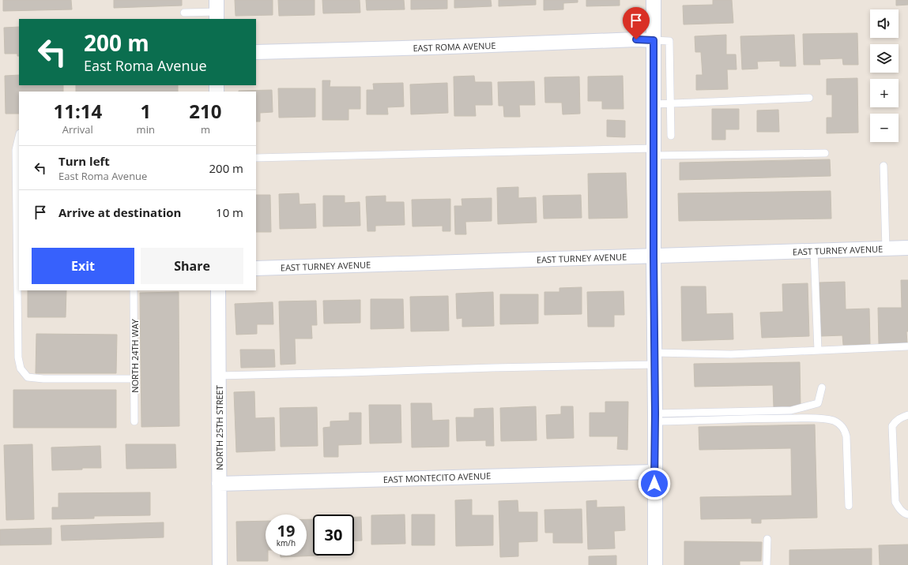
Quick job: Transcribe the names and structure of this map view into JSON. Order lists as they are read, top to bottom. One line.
{"streets":{"street":["EAST ROMA AVENUE","EAST TURNEY AVENUE","NORTH 25TH STREET","EAST MONTECITO AVENUE"],"lane":["NORTH 24TH WAY"]},"crossings":[["NORTH 25TH STREET","EAST MONTECITO AVENUE"]],"page":{"map_buttons":["+","−"],"turn":["200 m","East Roma Avenue"],"eta":["11:14","Arrival","1","min","210","m"],"list":[{"name":"Turn left","note":"East Roma Avenue","value":"200 m"},{"name":"Arrive at destination","value":"10 m"}],"buttons":["Exit","Share"],"speed":"19 km/h","limit":"30"}}
